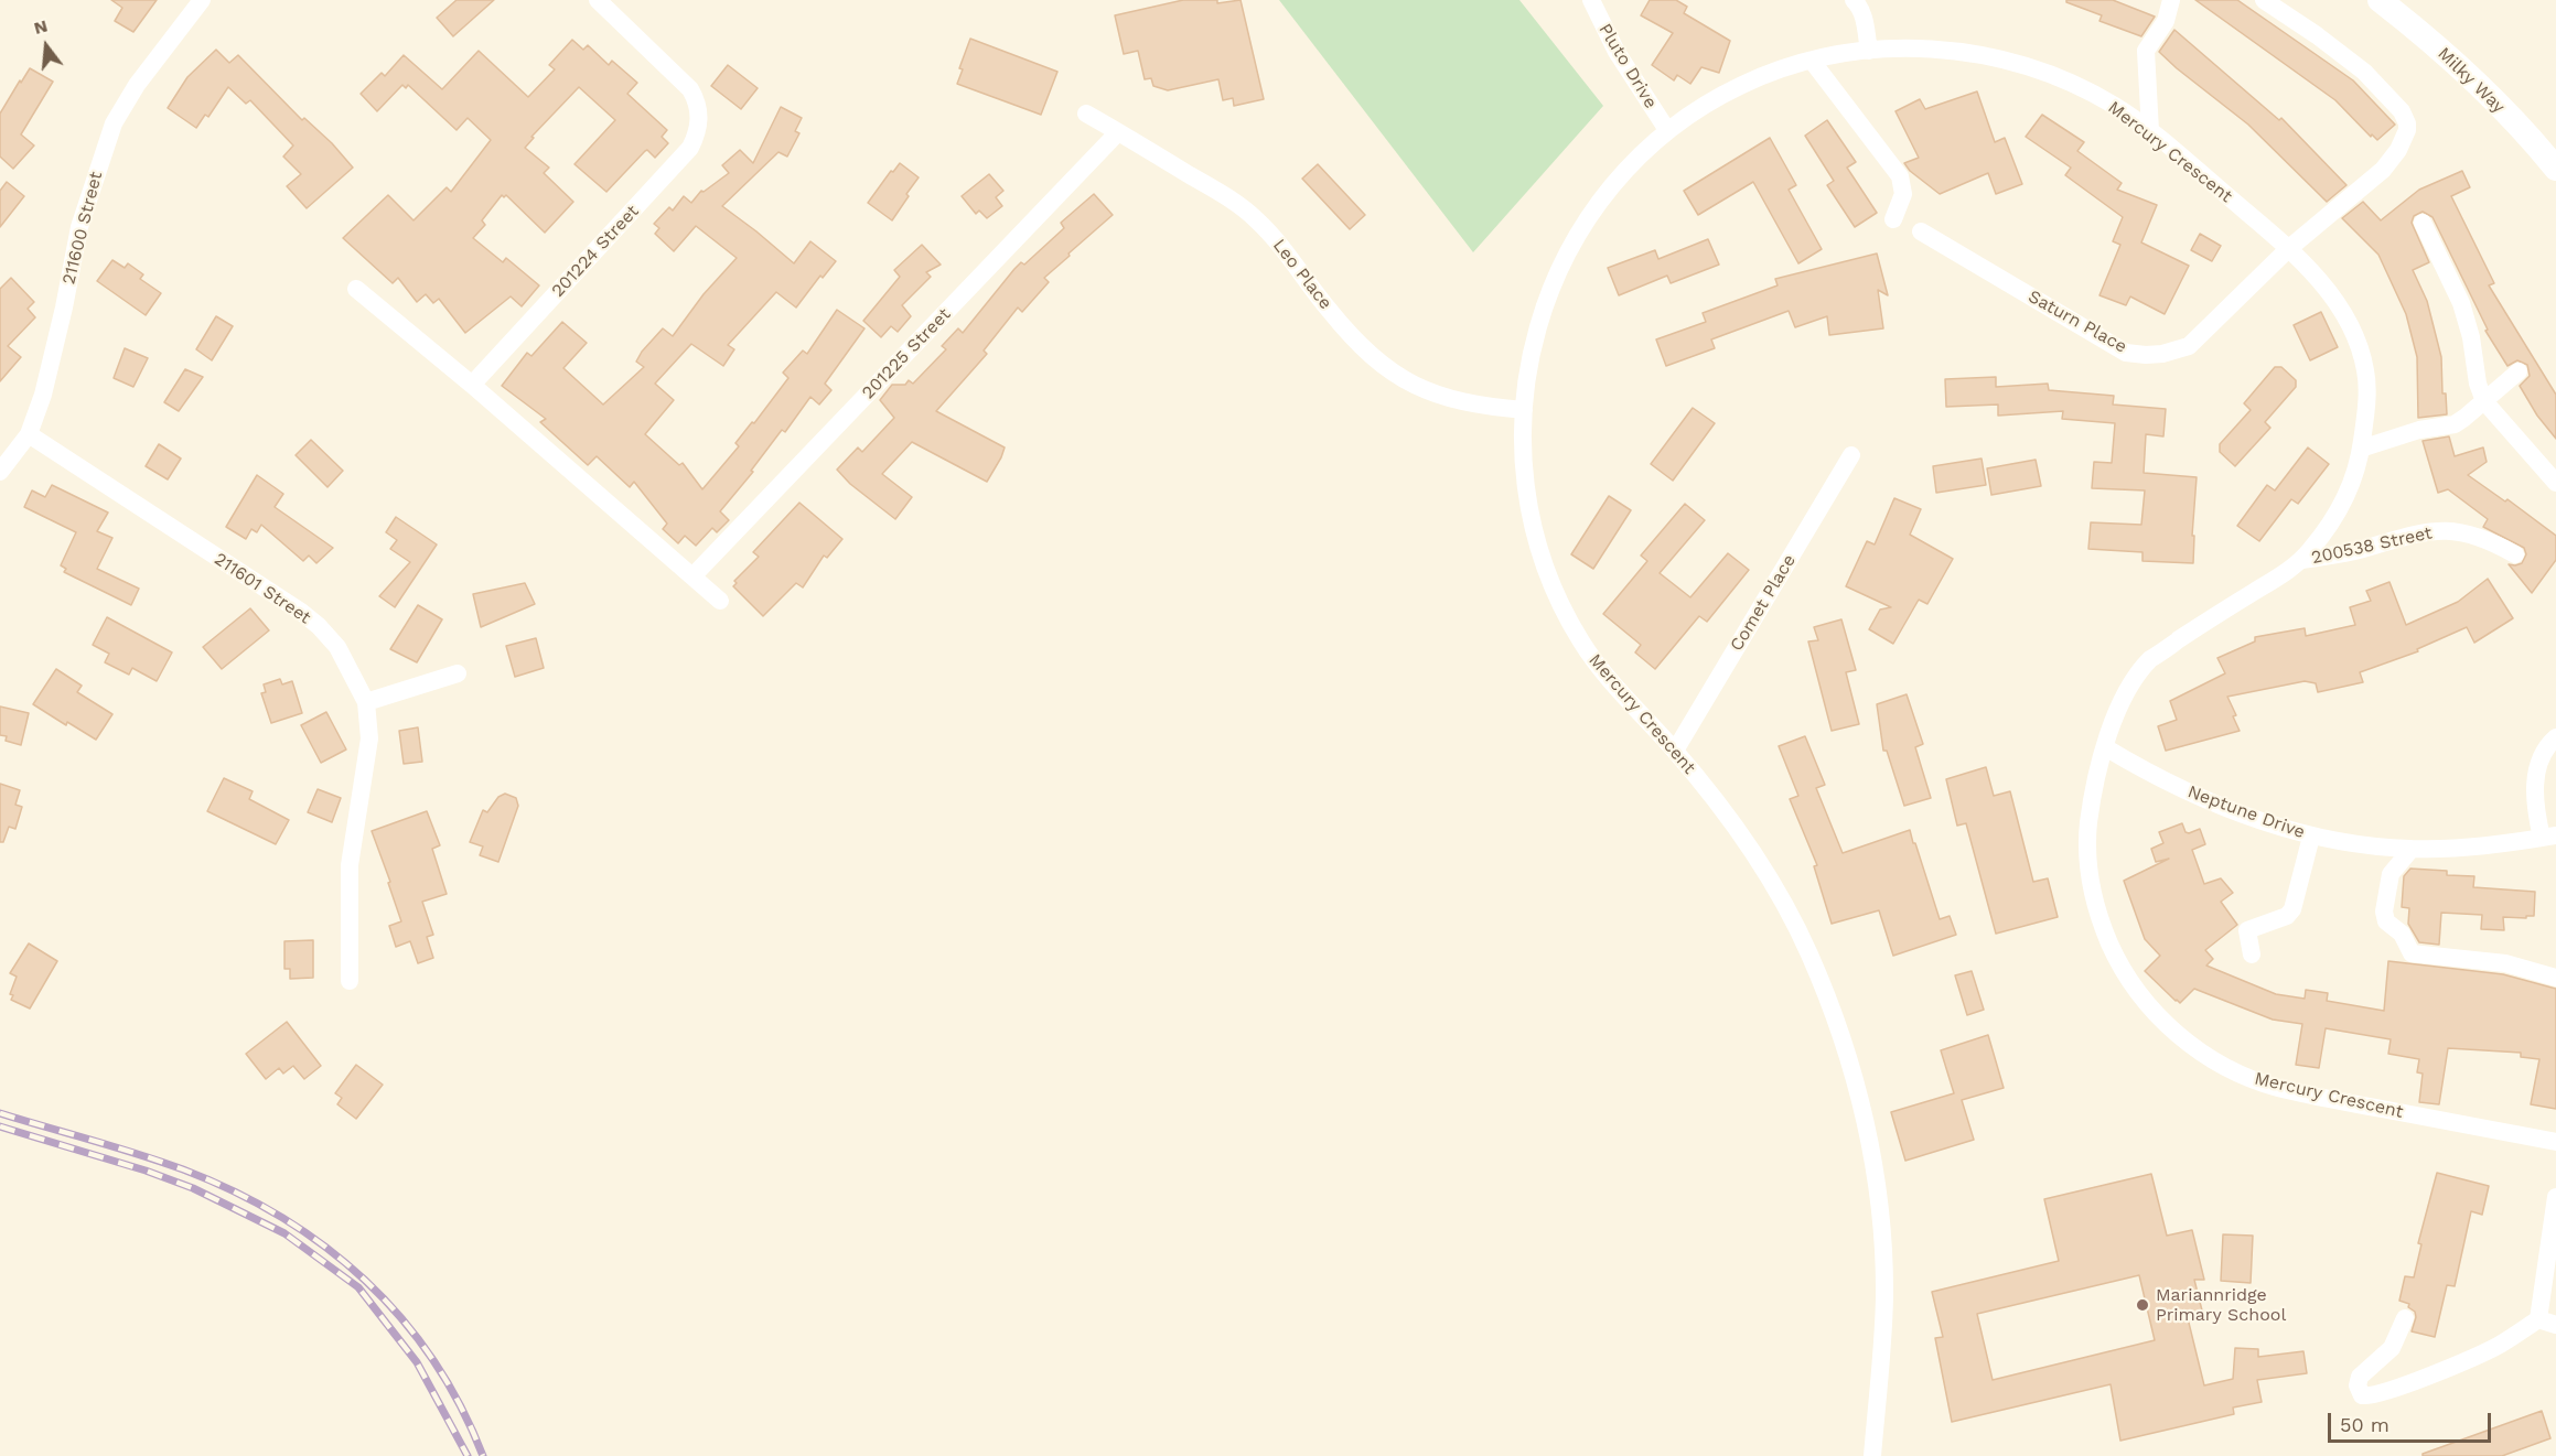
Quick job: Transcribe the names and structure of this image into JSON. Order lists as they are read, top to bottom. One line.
{"streets":{"street":["Pluto Drive","Milky Way","Mercury Crescent","211600 Street","201224 Street","Leo Place","Saturn Place","201225 Street","200538 Street","211601 Street","Comet Place","Neptune Drive"]},"crossings":[["Pluto Drive","Mercury Crescent"],["Mercury Crescent","Leo Place"],["Mercury Crescent","Saturn Place"],["Mercury Crescent","200538 Street"],["Mercury Crescent","Comet Place"],["Mercury Crescent","Neptune Drive"],["211600 Street","211601 Street"],["Leo Place","201225 Street"]],"places":["Mariannridge Primary School"],"scale_bar":"50 m","north":"top"}
